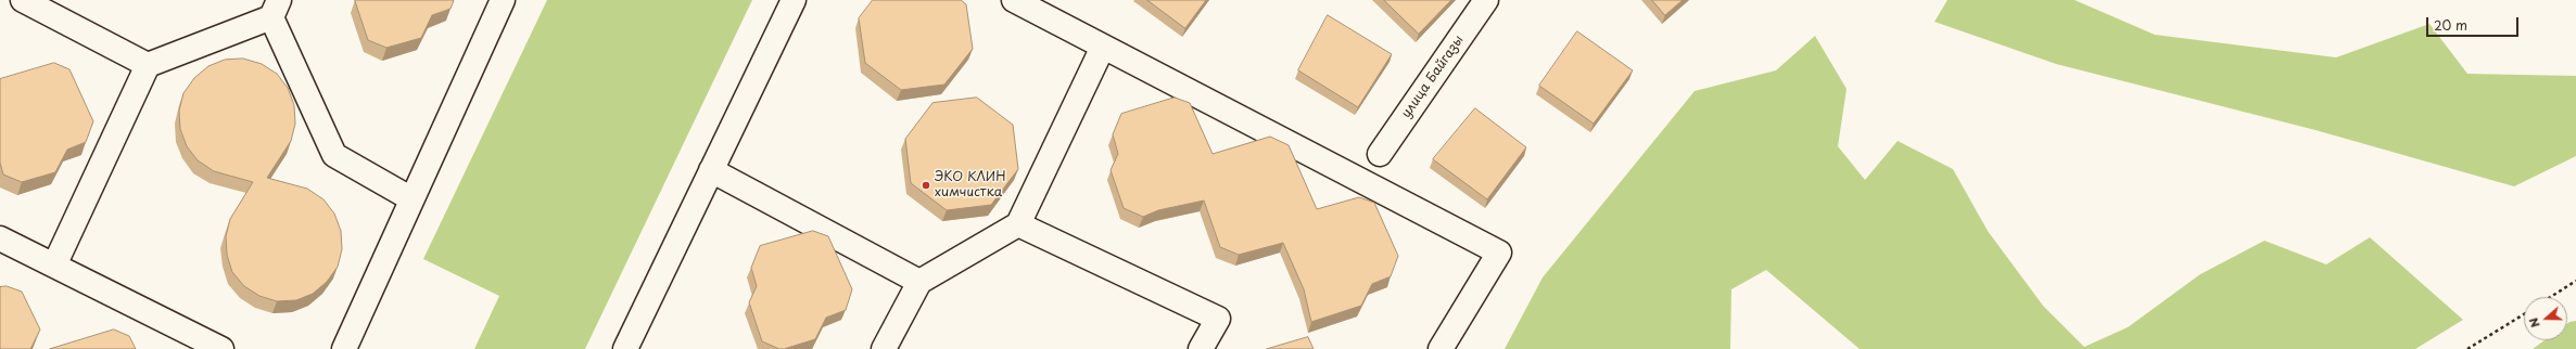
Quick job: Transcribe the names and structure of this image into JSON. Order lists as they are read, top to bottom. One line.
{"streets":{"street":["улица Байгазы"]},"places":["ЭКО КЛИН химчистка"],"scale_bar":"20 m","north":"left"}
